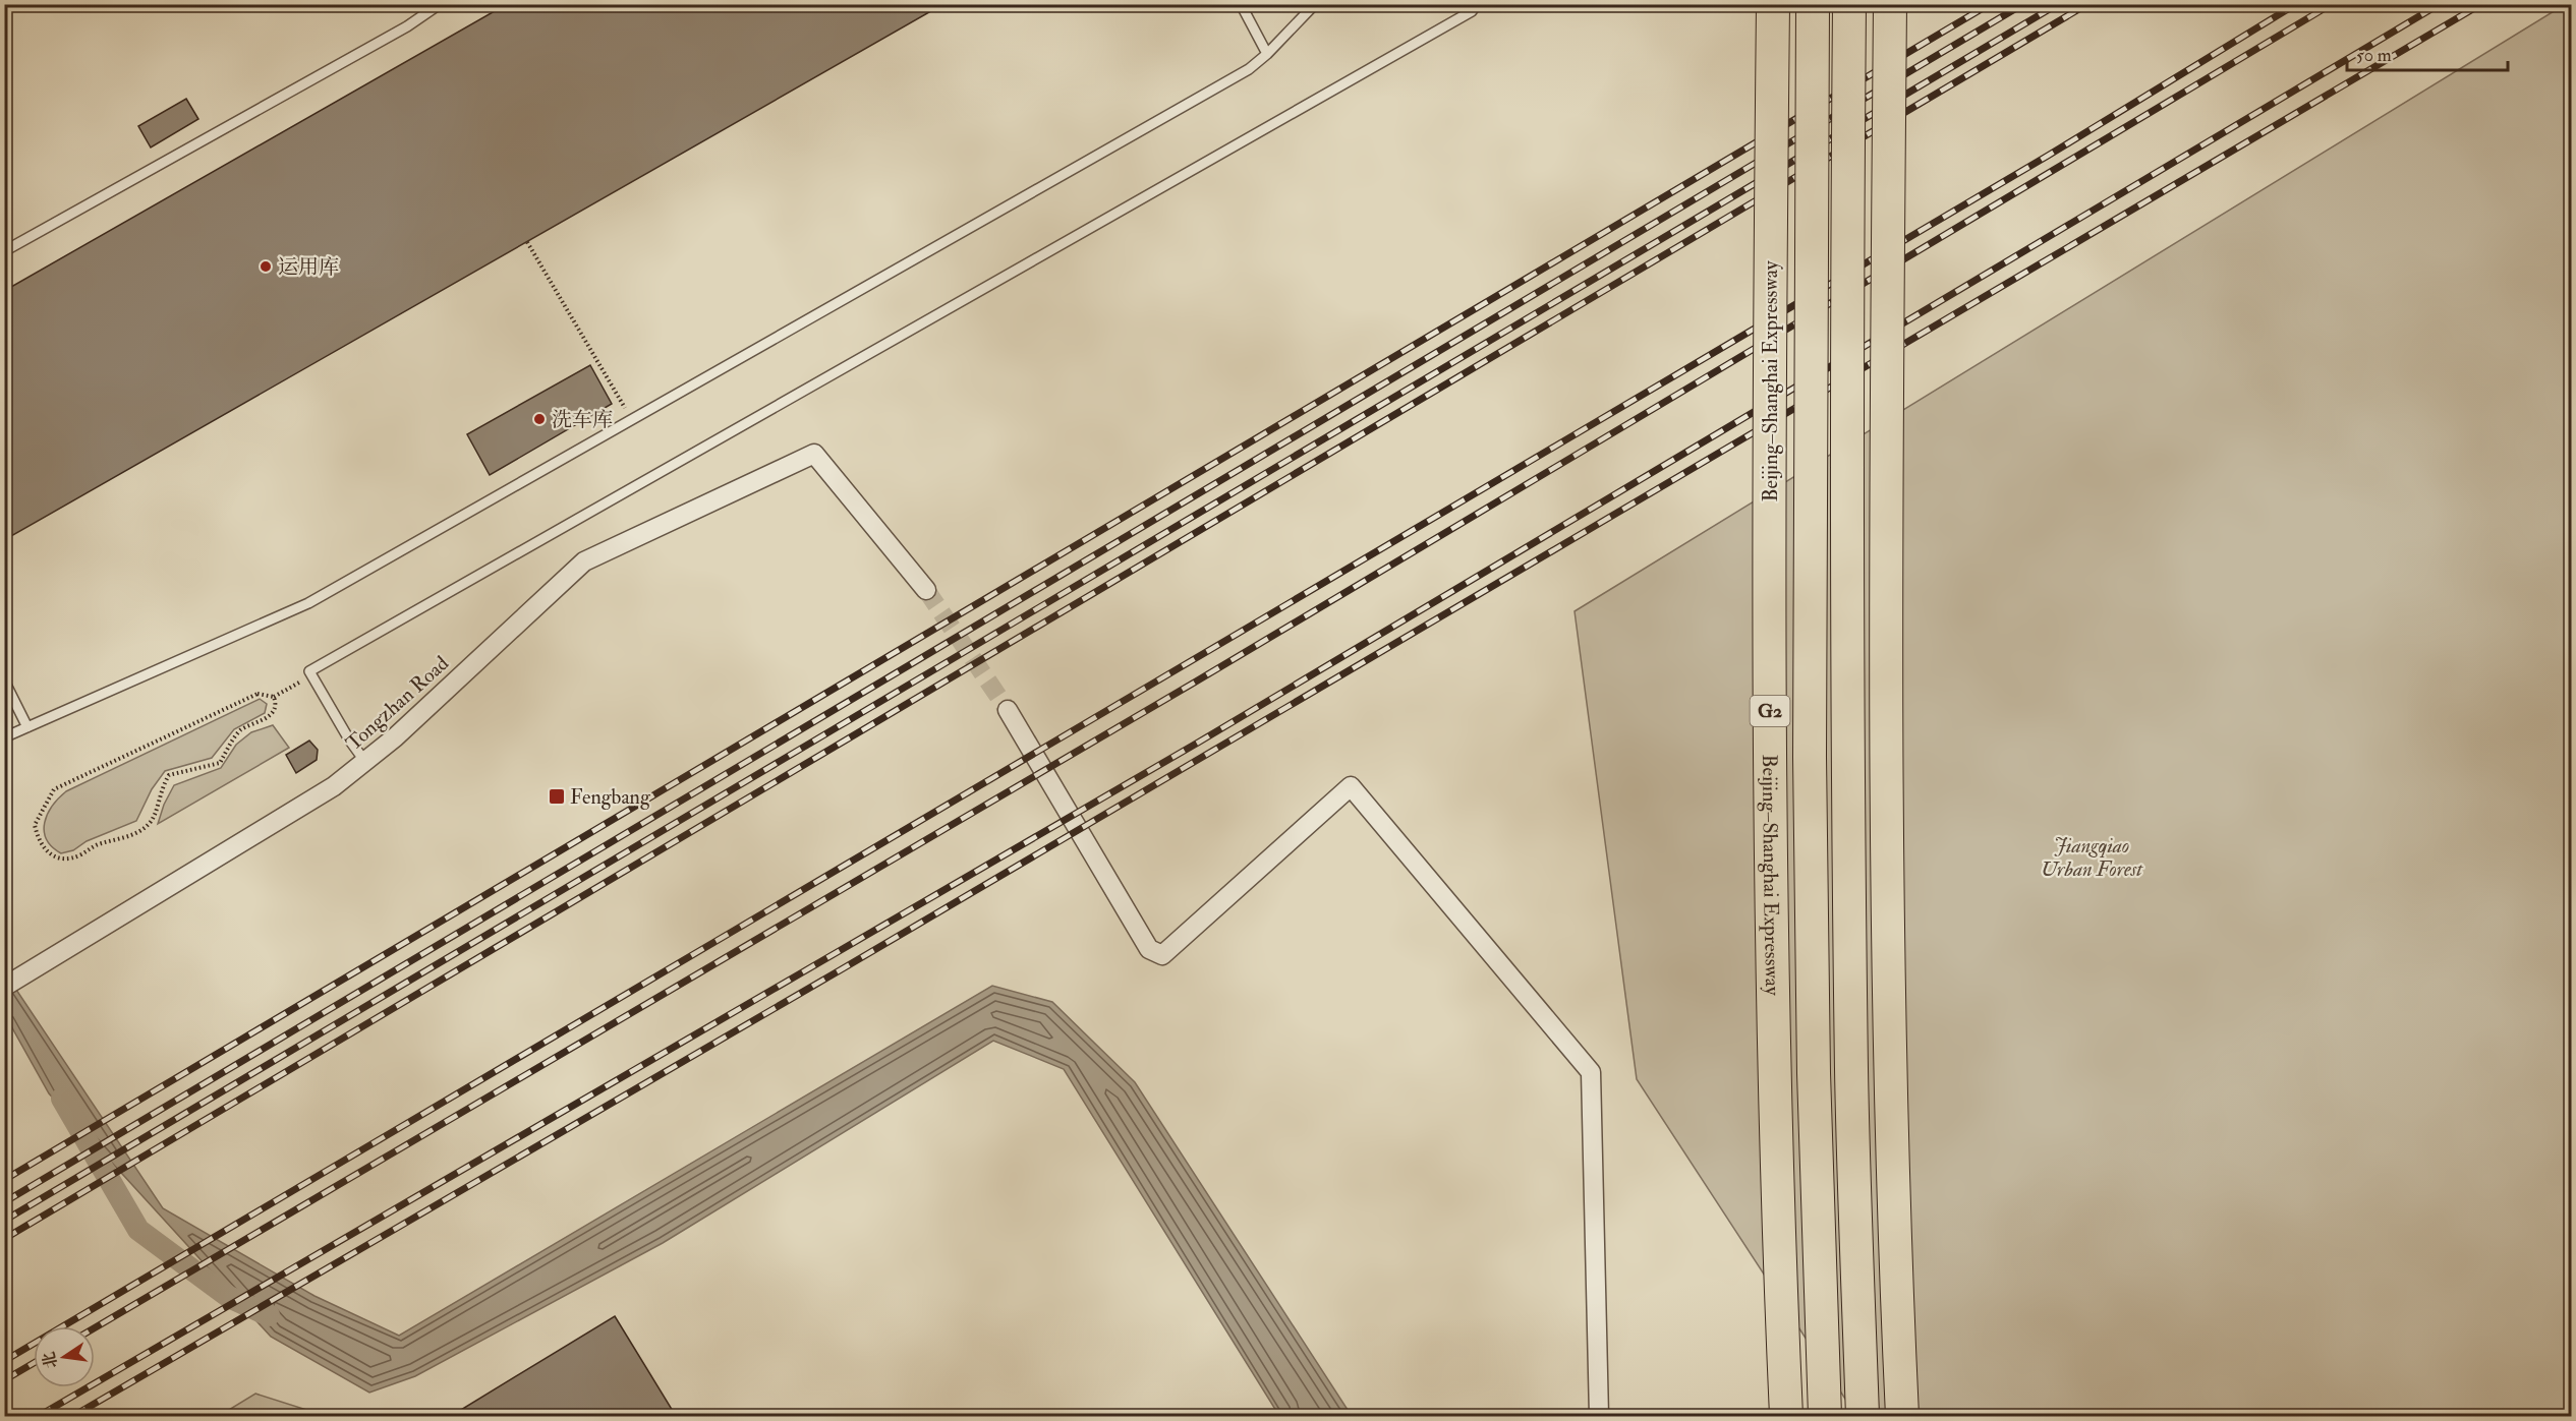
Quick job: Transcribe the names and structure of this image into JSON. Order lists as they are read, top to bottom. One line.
{"streets":{"highway":["Beijing–Shanghai Expressway","G2"],"street":["Tongzhan Road"]},"parks":["Jiangqiao Urban Forest"],"places":{"other":["运用库","洗车库"],"transit":["Fengbang"]},"scale_bar":"50 m","north":"left"}
